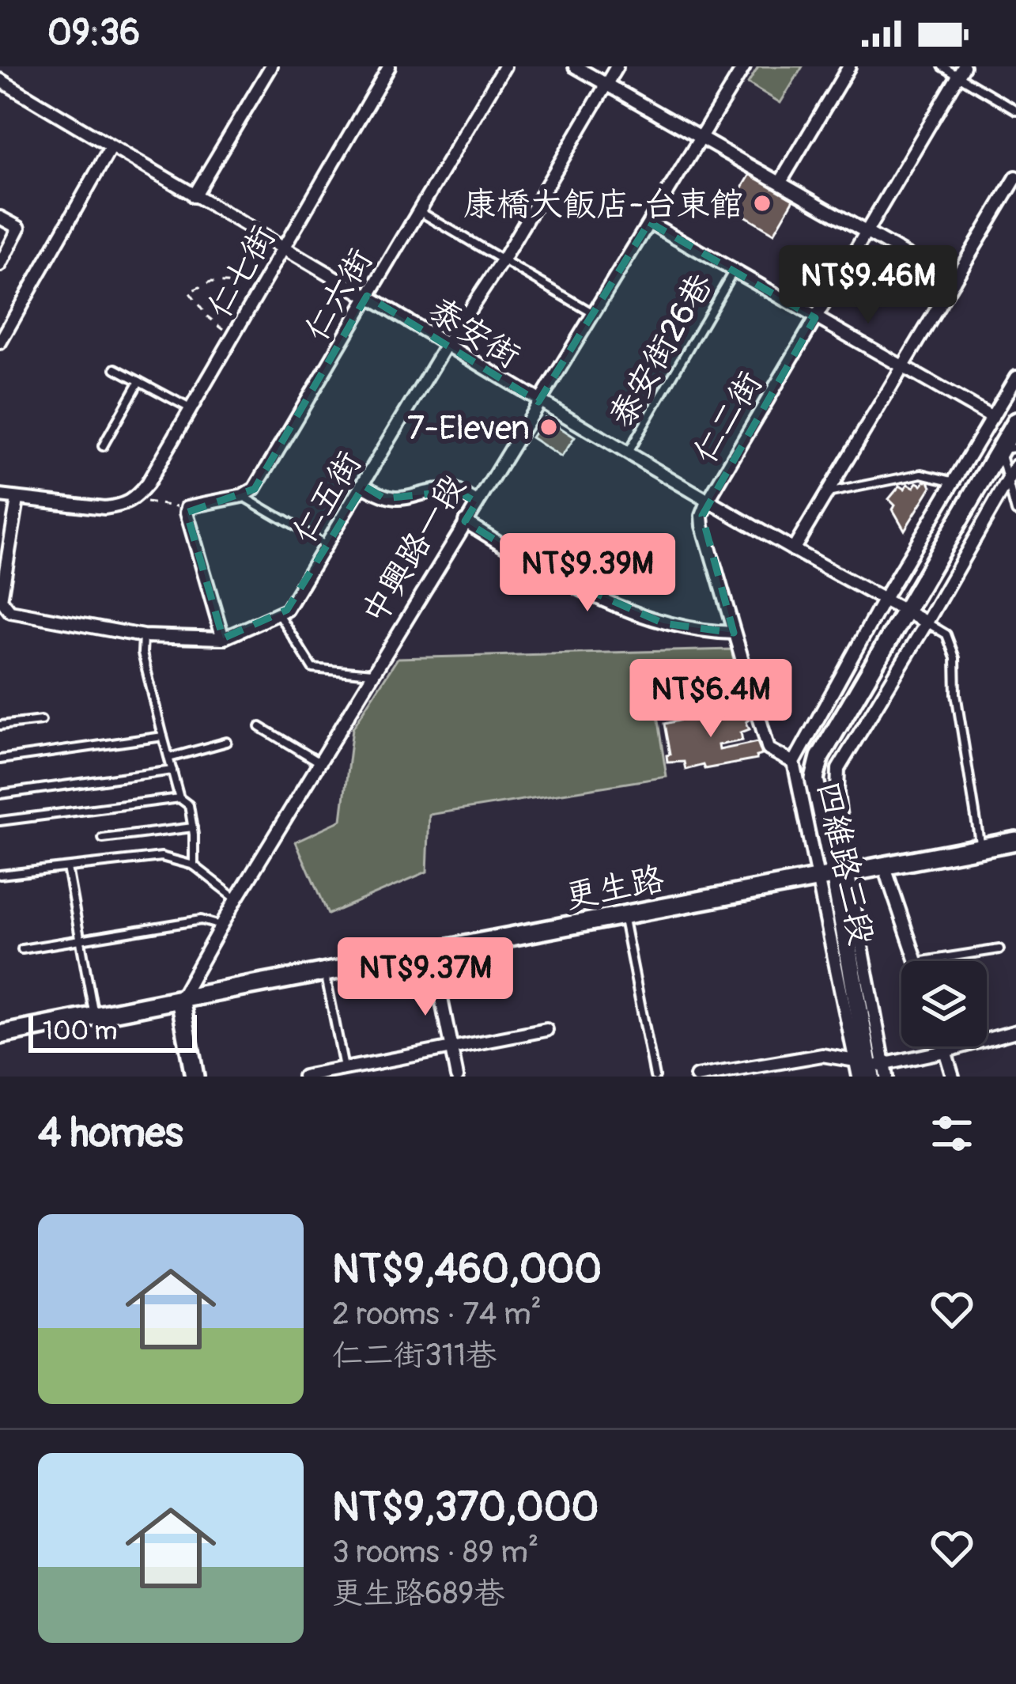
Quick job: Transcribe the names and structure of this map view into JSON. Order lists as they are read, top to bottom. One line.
{"streets":{"street":["仁七街","仁六街","泰安街","仁二街","仁五街","中興路一段","四維路三段","更生路"],"lane":["泰安街26巷"]},"crossings":[["仁七街","泰安街"],["仁六街","泰安街"],["泰安街","泰安街26巷"],["泰安街","仁二街"],["泰安街","仁五街"],["泰安街","中興路一段"],["泰安街","四維路三段"],["中興路一段","更生路"],["四維路三段","更生路"]],"places":["康橋大飯店-台東館","7-Eleven"],"scale_bar":"100 m","page":{"status":"09:36","price":["NT$9.46M","NT$9.39M","NT$6.4M","NT$9.37M"],"scale":"100 m","heading":"4 homes","list":[{"name":"NT$9,460,000","note":"2 rooms · 74 m² · 仁二街311巷"},{"name":"NT$9,370,000","note":"3 rooms · 89 m² · 更生路689巷"}]}}
